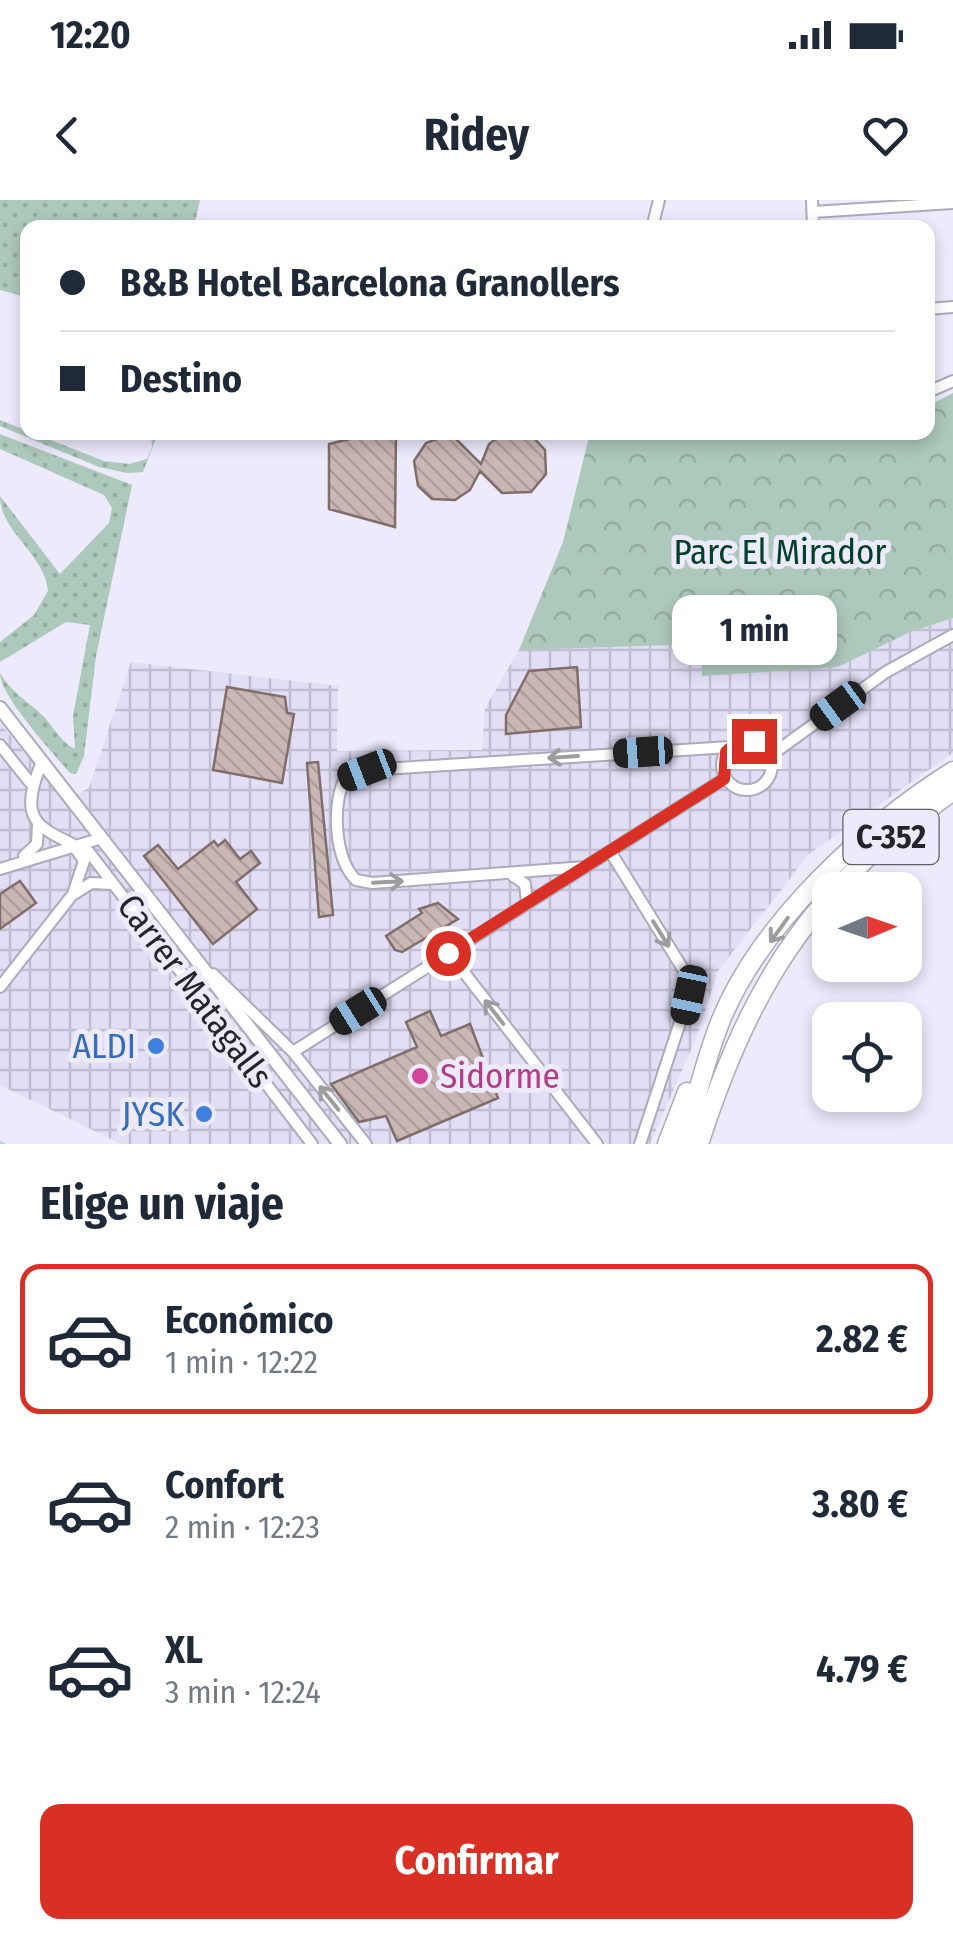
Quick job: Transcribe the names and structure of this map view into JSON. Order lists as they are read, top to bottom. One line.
{"streets":{"highway":["C-352"],"street":["Carrer Matagalls"]},"parks":["Parc El Mirador"],"places":["ALDI","Sidorme","JYSK"],"north":"right","page":{"status":"12:20","header":"Ridey","banner":["B&B Hotel Barcelona Granollers","Destino"],"bubble":"1 min","heading":"Elige un viaje","list":[{"name":"Económico","note":"1 min · 12:22","value":"2.82 €"},{"name":"Confort","note":"2 min · 12:23","value":"3.80 €"},{"name":"XL","note":"3 min · 12:24","value":"4.79 €"}],"buttons":"Confirmar"}}
